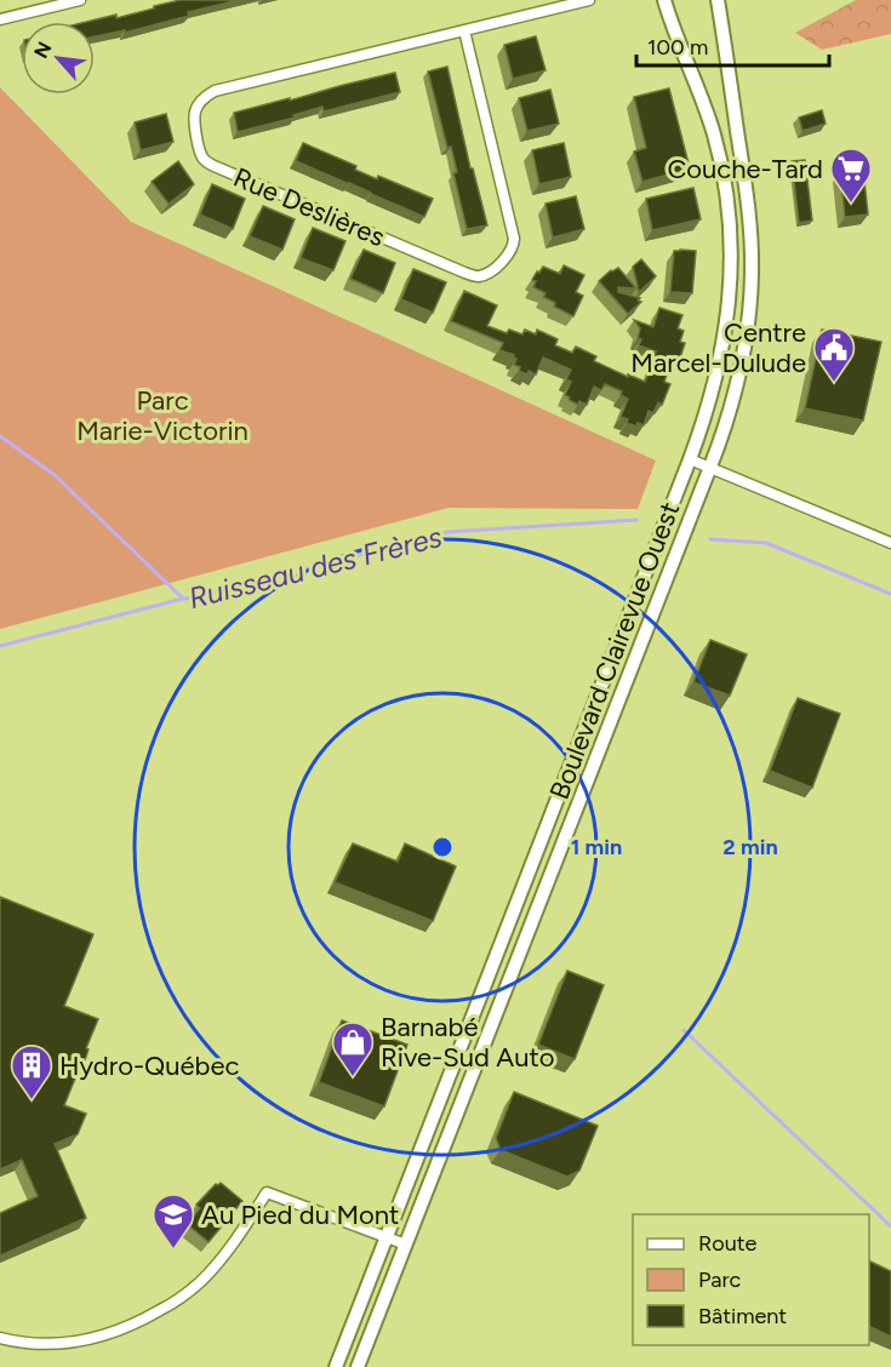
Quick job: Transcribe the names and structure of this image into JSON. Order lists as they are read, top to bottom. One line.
{"streets":{"street":["Rue Deslières","Boulevard Clairevue Ouest"]},"water":["Ruisseau des Frères"],"parks":["Parc Marie-Victorin"],"places":{"supermarket":["Couche-Tard"],"public building":["Centre Marcel-Dulude"],"shop":["Barnabé Rive-Sud Auto"],"building":["Hydro-Québec"],"school or university":["Au Pied du Mont"]},"legend":["Route","Parc","Bâtiment"],"scale_bar":"100 m","north":"top left","rings":["1 min","2 min"]}
